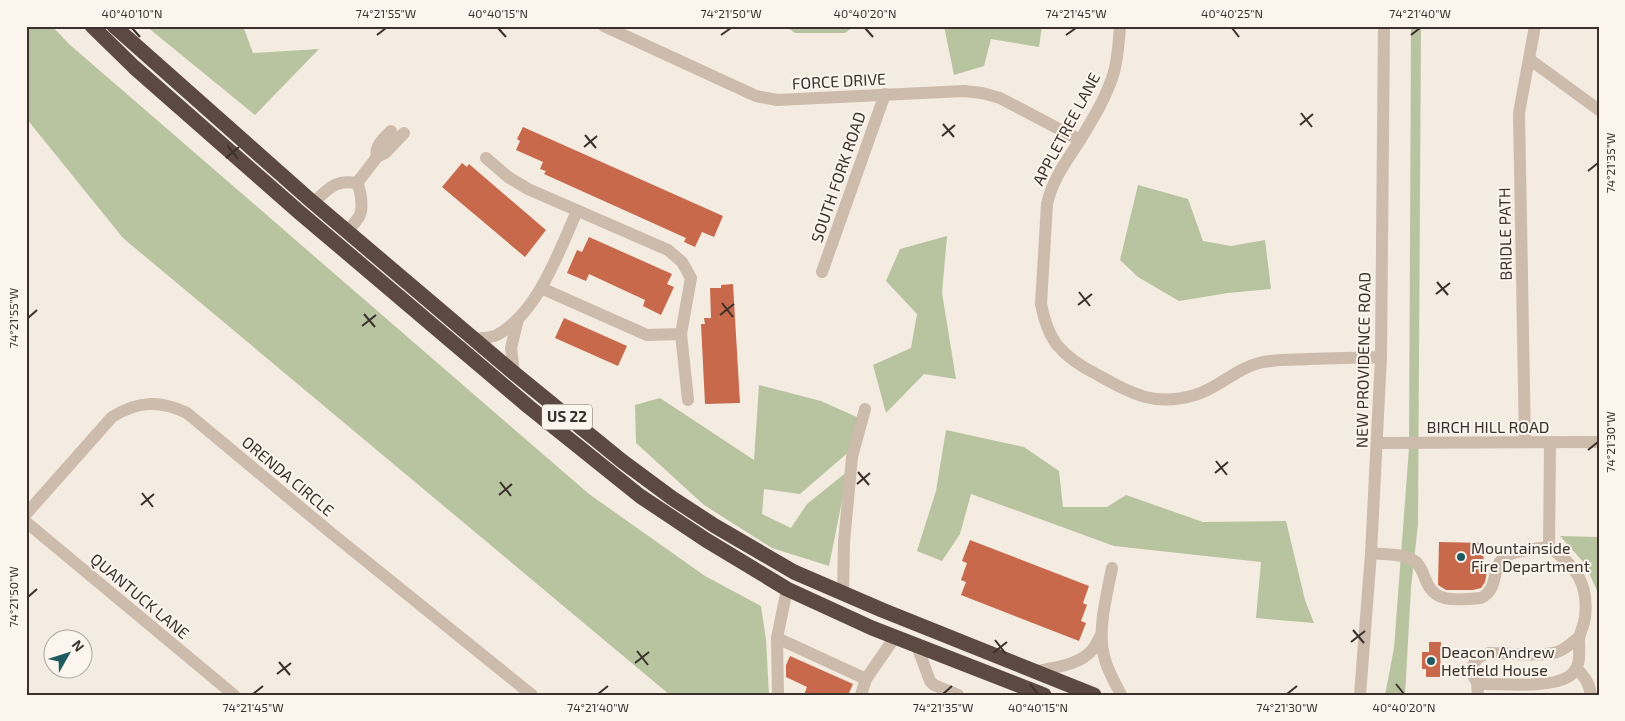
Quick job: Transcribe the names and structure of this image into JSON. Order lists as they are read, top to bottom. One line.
{"streets":{"highway":["US 22"],"street":["FORCE DRIVE","APPLETREE LANE","SOUTH FORK ROAD","BRIDLE PATH","NEW PROVIDENCE ROAD","BIRCH HILL ROAD","ORENDA CIRCLE","QUANTUCK LANE"]},"crossings":[["FORCE DRIVE","APPLETREE LANE"],["FORCE DRIVE","SOUTH FORK ROAD"],["APPLETREE LANE","NEW PROVIDENCE ROAD"],["BRIDLE PATH","BIRCH HILL ROAD"],["NEW PROVIDENCE ROAD","BIRCH HILL ROAD"]],"places":["Mountainside Fire Department","Deacon Andrew Hetfield House"],"north":"top right","coordinates":["40°40'10\"N","74°21'55\"W","40°40'15\"N","74°21'50\"W","40°40'20\"N","74°21'45\"W","40°40'25\"N","74°21'40\"W","74°21'35\"W","74°21'30\"W"]}
